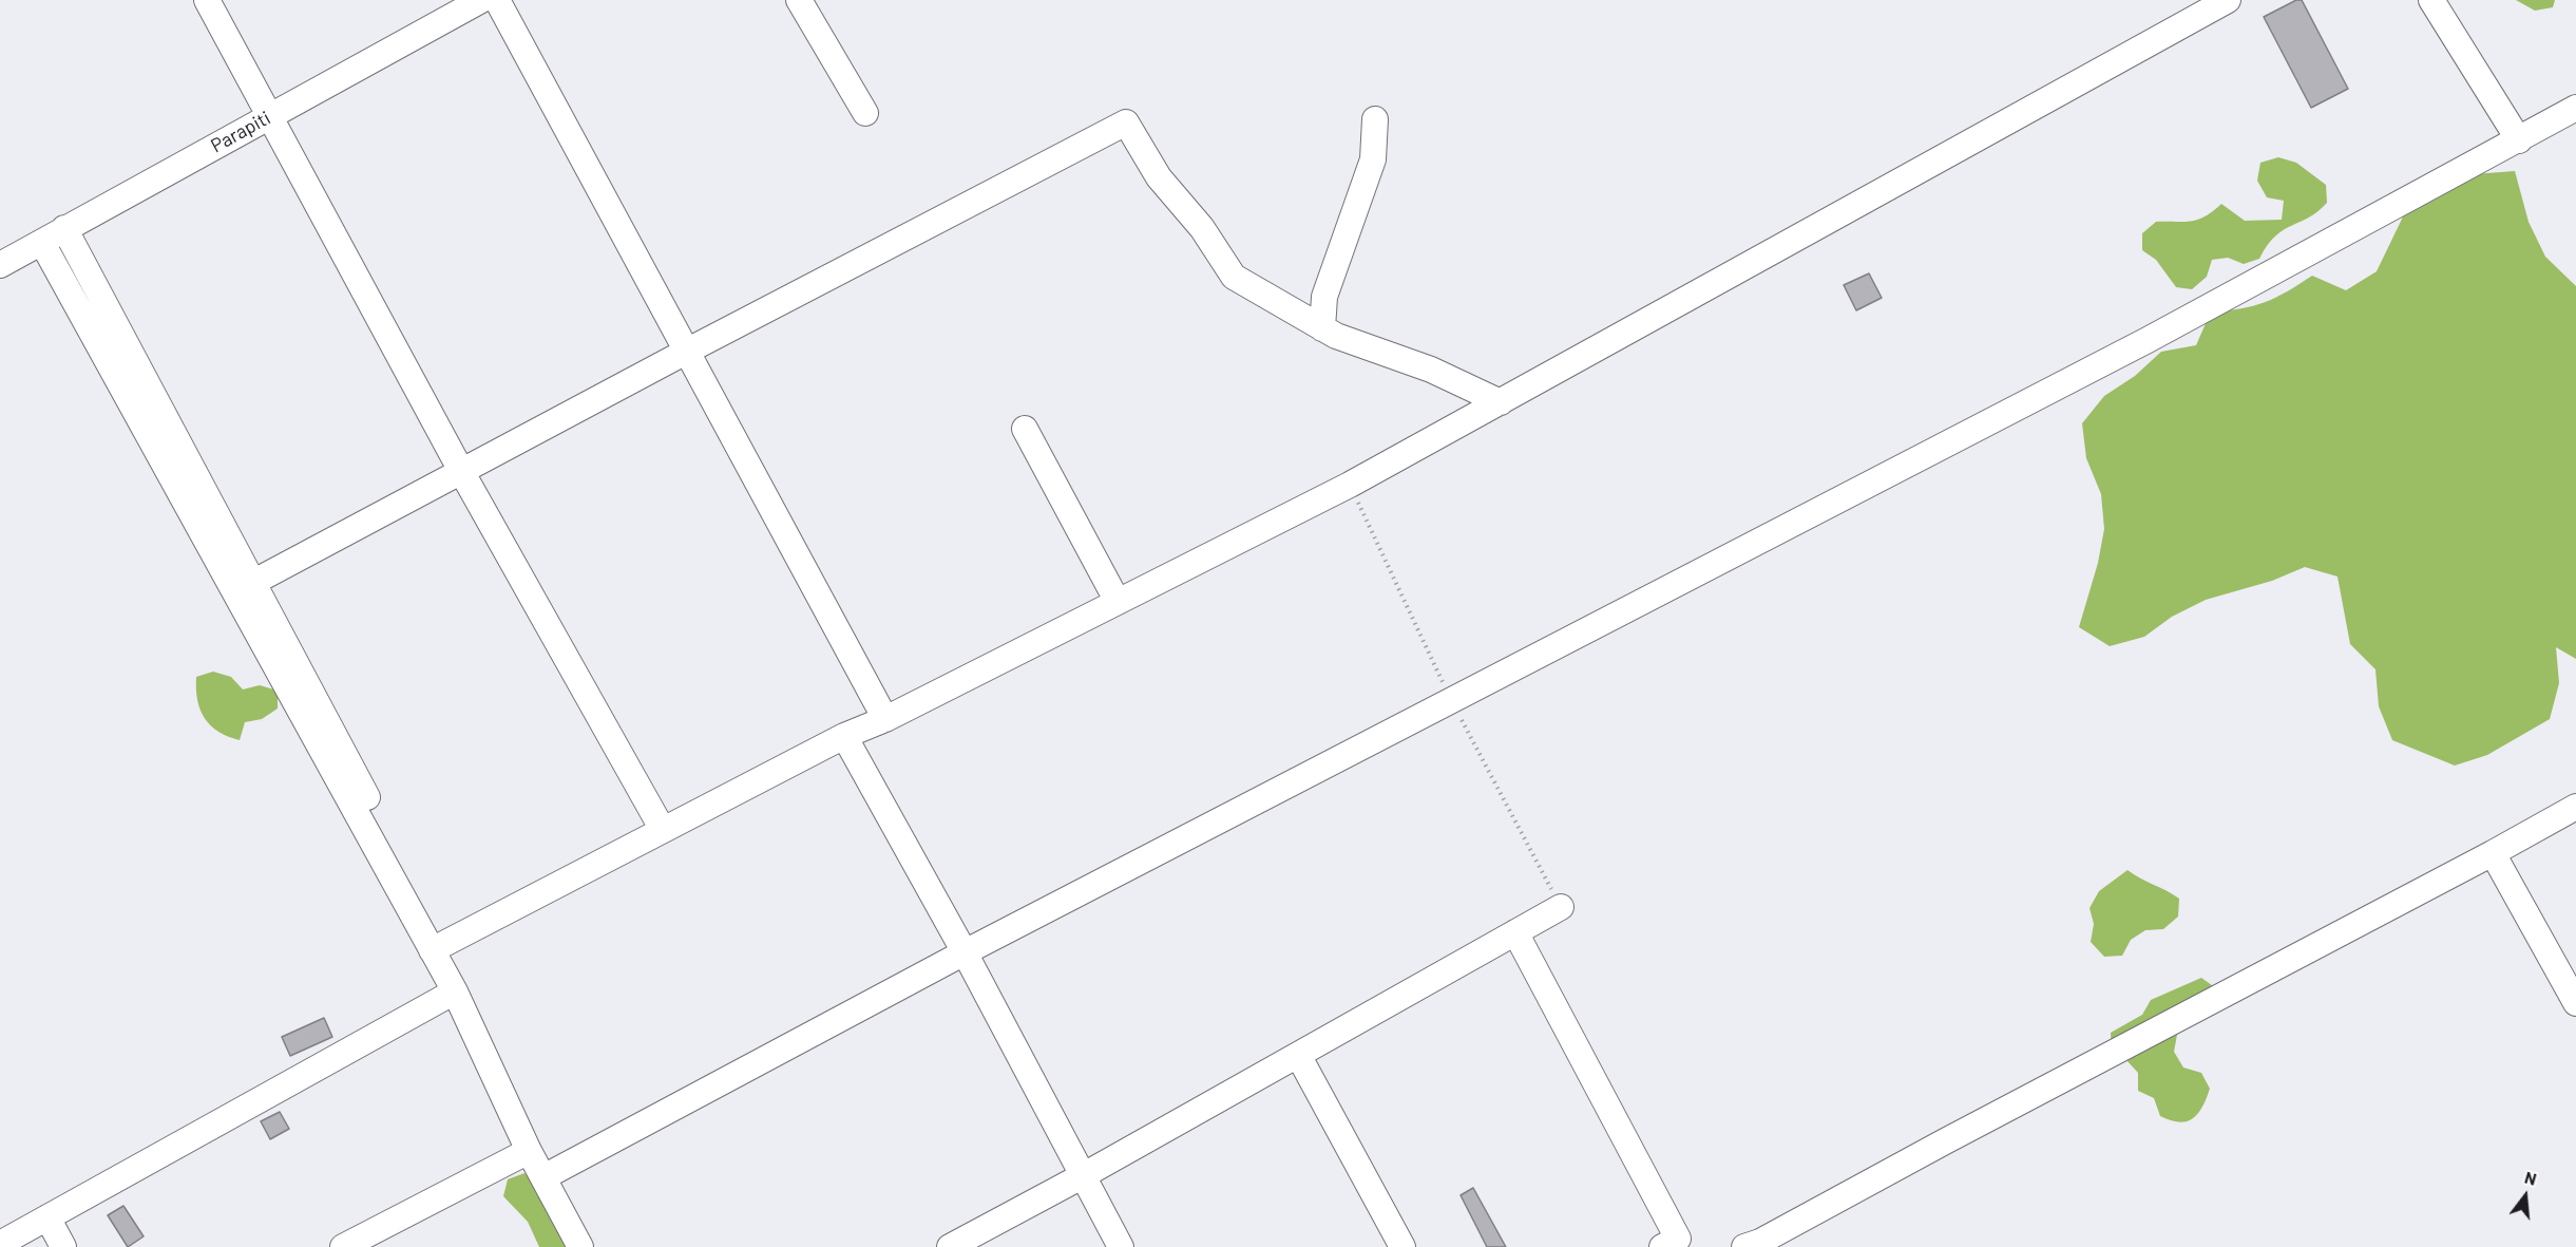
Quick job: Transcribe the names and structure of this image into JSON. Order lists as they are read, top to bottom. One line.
{"streets":{"street":["Parapiti"]},"north":"top"}
